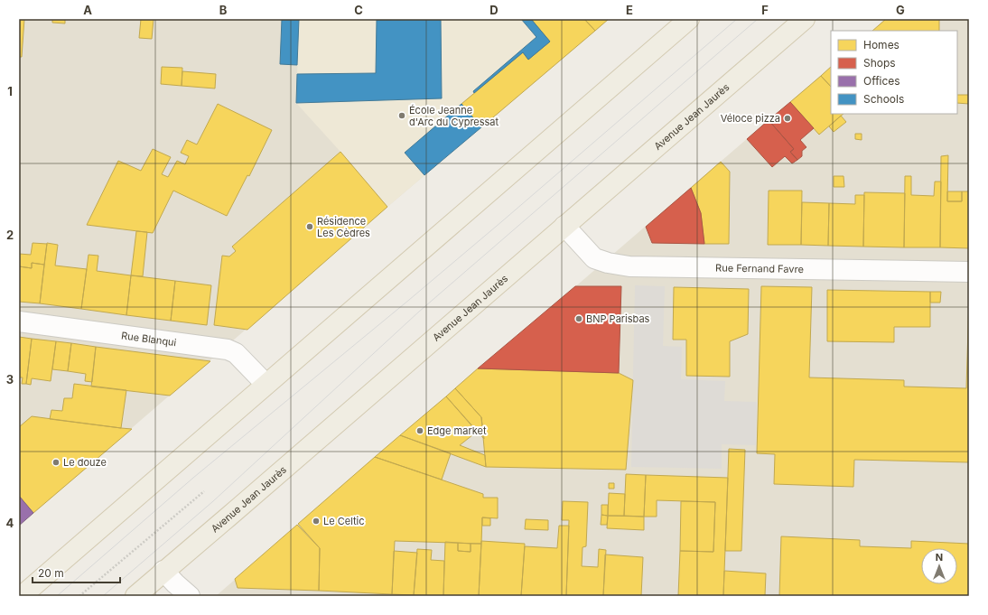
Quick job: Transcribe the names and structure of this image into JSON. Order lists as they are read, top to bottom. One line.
{"streets":{"main road":["Avenue Jean Jaurès"],"street":["Rue Fernand Favre","Rue Blanqui"]},"crossings":[["Avenue Jean Jaurès","Rue Fernand Favre"]],"places":["École Jeanne d'Arc du Cypressat","Véloce pizza","Résidence Les Cèdres","BNP Parisbas","Edge market","Le douze","Le Celtic"],"legend":["Homes","Shops","Offices","Schools"],"scale_bar":"20 m","north":"top","grid":{"columns":["A","B","C","D","E","F","G"],"rows":["1","2","3","4"]}}
